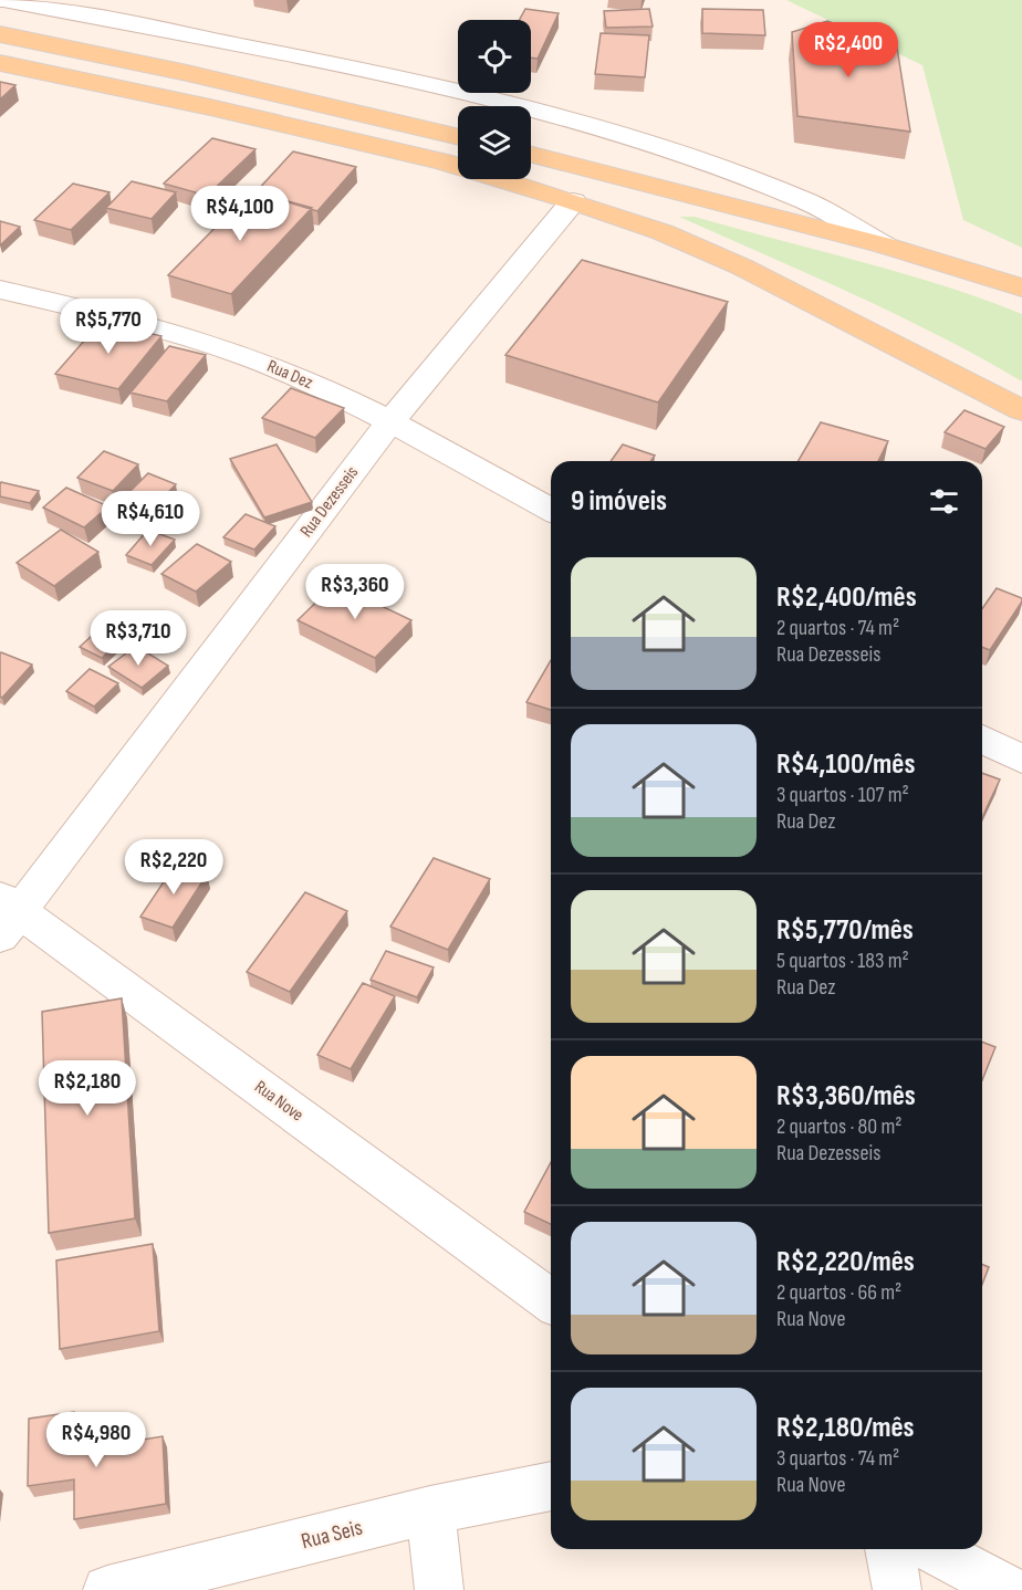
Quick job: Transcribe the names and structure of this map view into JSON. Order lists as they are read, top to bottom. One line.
{"streets":{"street":["Rua Dez","Rua Dezesseis","Rua Nove","Rua Seis"]},"crossings":[["Rua Dez","Rua Dezesseis"],["Rua Dezesseis","Rua Nove"]],"page":{"price":["R$2,400","R$4,100","R$5,770","R$4,610","R$3,360","R$3,710","R$2,220","R$2,180","R$4,980"],"heading":"9 imóveis","list":[{"name":"R$2,400/mês","note":"2 quartos · 74 m² · Rua Dezesseis"},{"name":"R$4,100/mês","note":"3 quartos · 107 m² · Rua Dez"},{"name":"R$5,770/mês","note":"5 quartos · 183 m² · Rua Dez"},{"name":"R$3,360/mês","note":"2 quartos · 80 m² · Rua Dezesseis"},{"name":"R$2,220/mês","note":"2 quartos · 66 m² · Rua Nove"},{"name":"R$2,180/mês","note":"3 quartos · 74 m² · Rua Nove"}]}}
